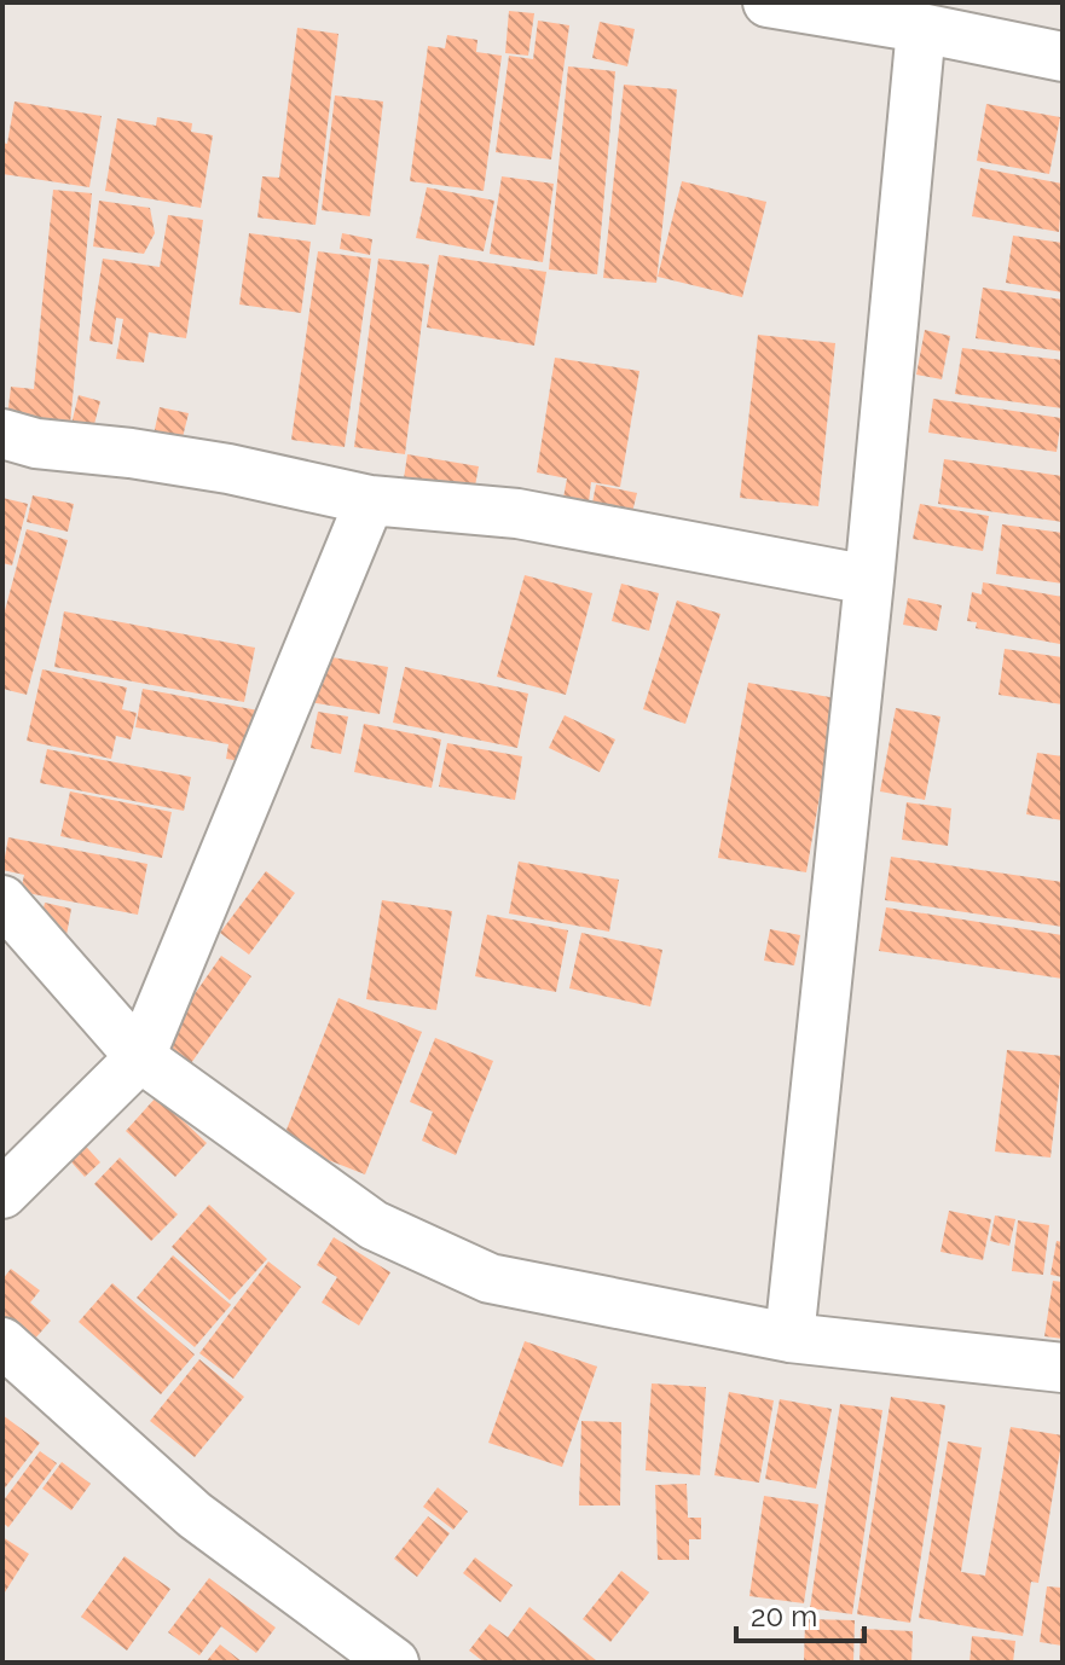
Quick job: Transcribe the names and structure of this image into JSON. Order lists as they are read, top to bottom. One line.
{"scale_bar":"20 m"}
